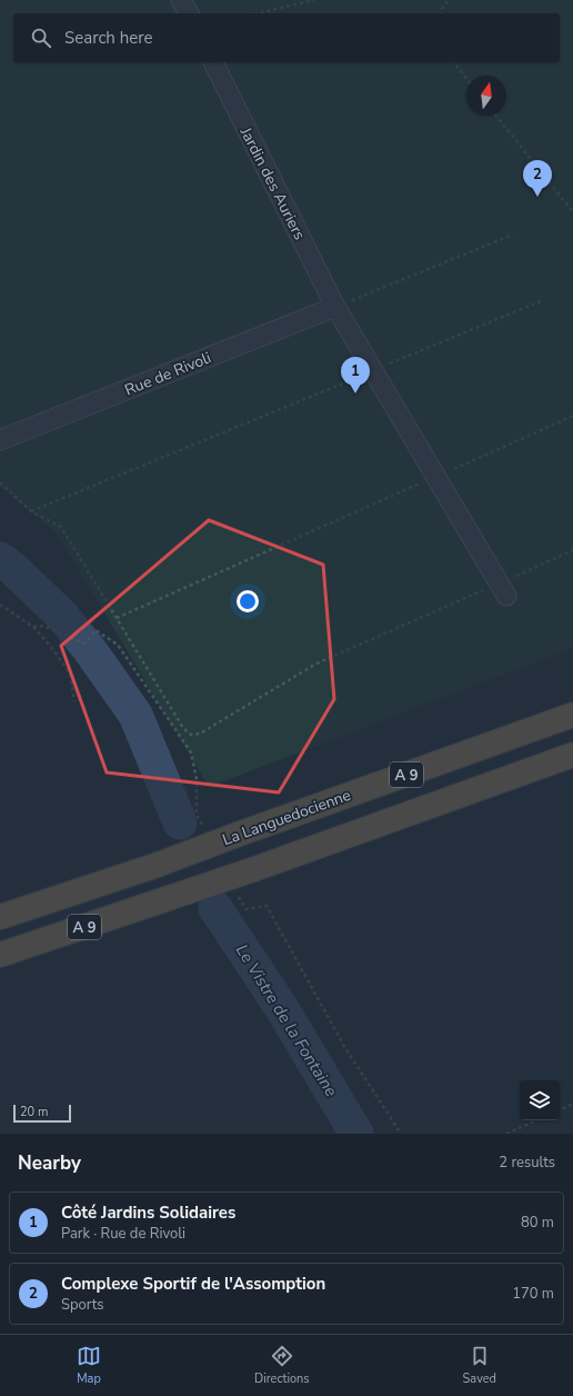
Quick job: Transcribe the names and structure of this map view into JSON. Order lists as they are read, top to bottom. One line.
{"streets":{"highway":["A 9","La Languedocienne"],"street":["Jardin des Auriers","Rue de Rivoli"]},"crossings":[["Jardin des Auriers","Rue de Rivoli"]],"water":["Le Vistre de la Fontaine"],"scale_bar":"20 m","north":"top","page":{"search":"Search here","pins":["2","1"],"scale":"20 m","heading":["Nearby","2 results"],"list":[{"mark":"1","name":"Côté Jardins Solidaires","note":"Park · Rue de Rivoli","value":"80 m"},{"mark":"2","name":"Complexe Sportif de l'Assomption","note":"Sports","value":"170 m"}],"nav":["Map","Directions","Saved"]}}
